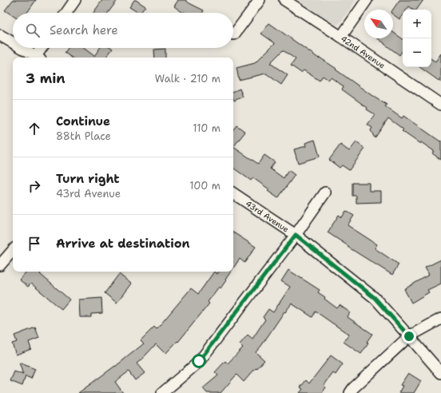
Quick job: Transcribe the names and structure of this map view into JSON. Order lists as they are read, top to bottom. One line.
{"streets":{"street":["42nd Avenue","43rd Avenue"]},"north":"top left","page":{"map_buttons":["+","−"],"search":"Search here","heading":["3 min","Walk · 210 m"],"list":[["Continue","88th Place","110 m"],["Turn right","43rd Avenue","100 m"],"Arrive at destination"]}}
